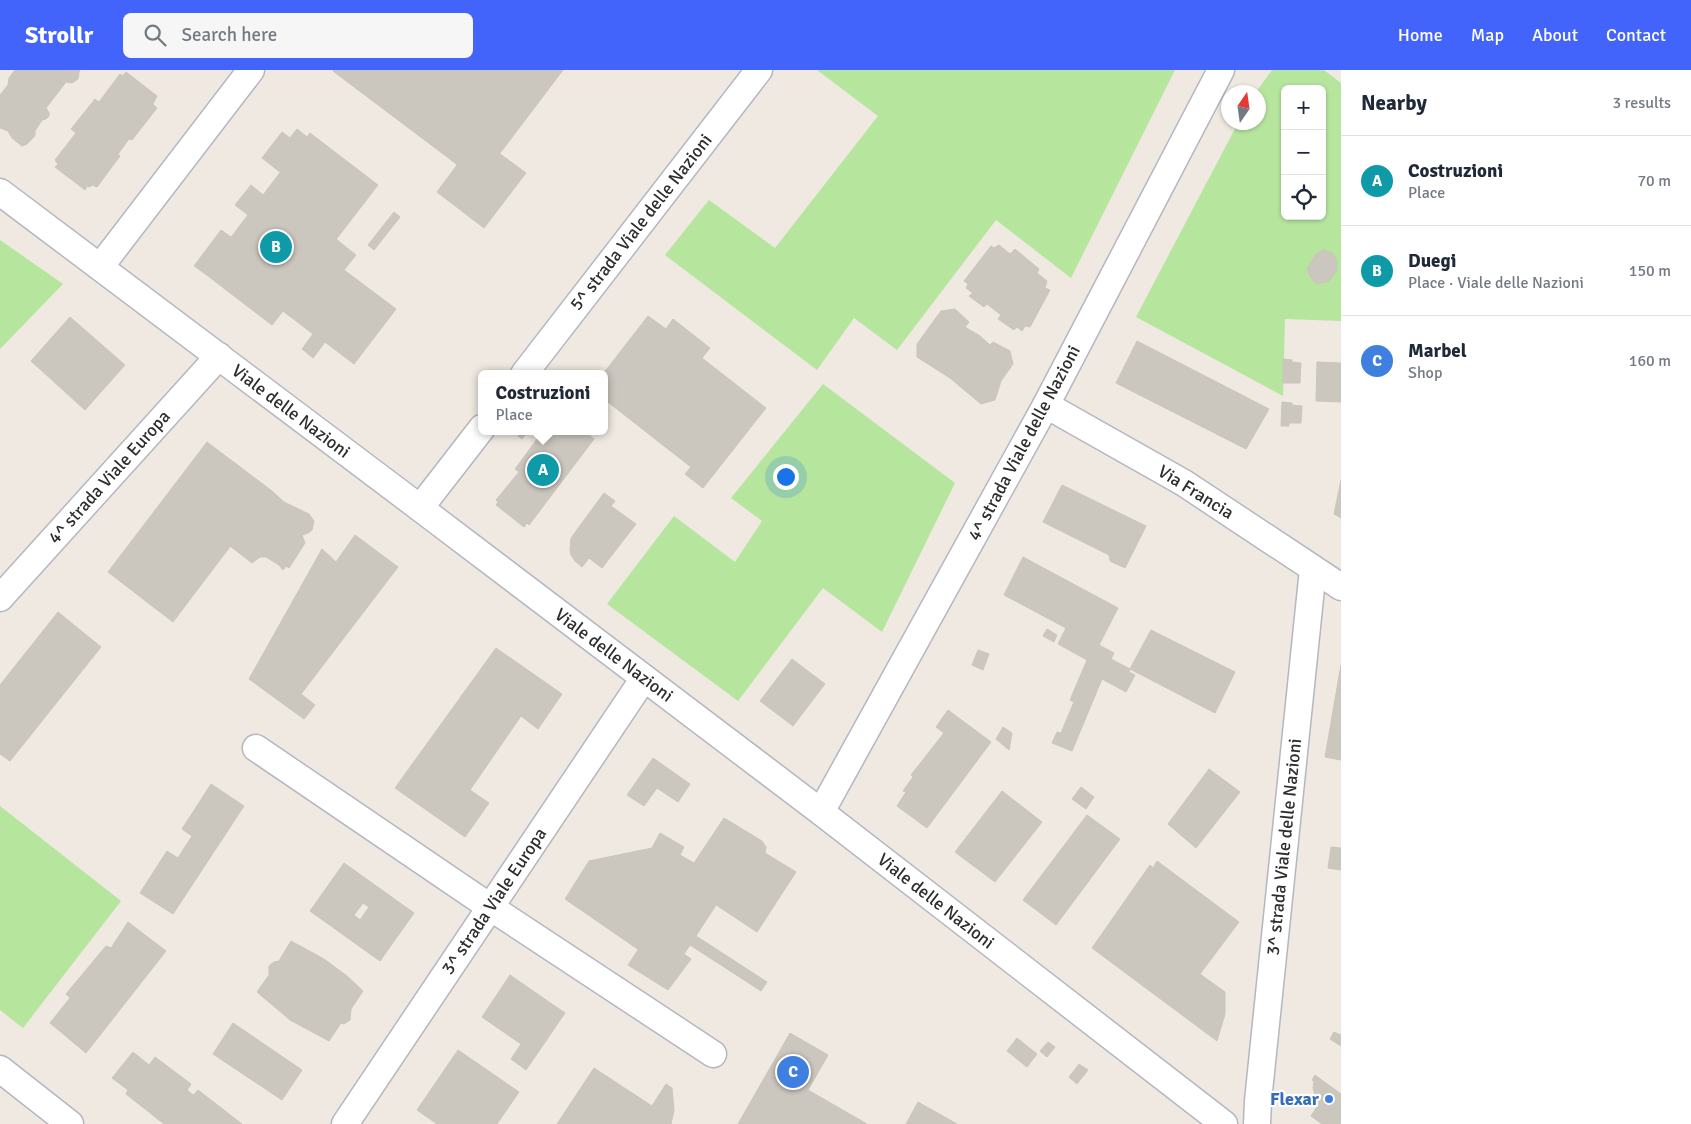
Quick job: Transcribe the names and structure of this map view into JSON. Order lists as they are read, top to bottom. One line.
{"streets":{"street":["5^ strada Viale delle Nazioni","Viale delle Nazioni","4^ strada Viale delle Nazioni","4^ strada Viale Europa","Via Francia","3^ strada Viale delle Nazioni","3^ strada Viale Europa"]},"crossings":[["Viale delle Nazioni","4^ strada Viale delle Nazioni"],["Viale delle Nazioni","4^ strada Viale Europa"],["Viale delle Nazioni","3^ strada Viale Europa"],["4^ strada Viale delle Nazioni","Via Francia"],["Via Francia","3^ strada Viale delle Nazioni"]],"places":["Flexar"],"north":"top","page":{"header":"Strollr","search":"Search here","nav":["Home","Map","About","Contact"],"heading":["Nearby","3 results"],"map_buttons":["+","−"],"list":[{"mark":"A","name":"Costruzioni","note":"Place","value":"70 m"},{"mark":"B","name":"Duegi","note":"Place · Viale delle Nazioni","value":"150 m"},{"mark":"C","name":"Marbel","note":"Shop","value":"160 m"}],"pins":["B","A","C"],"popup":["Costruzioni","Place"]}}
